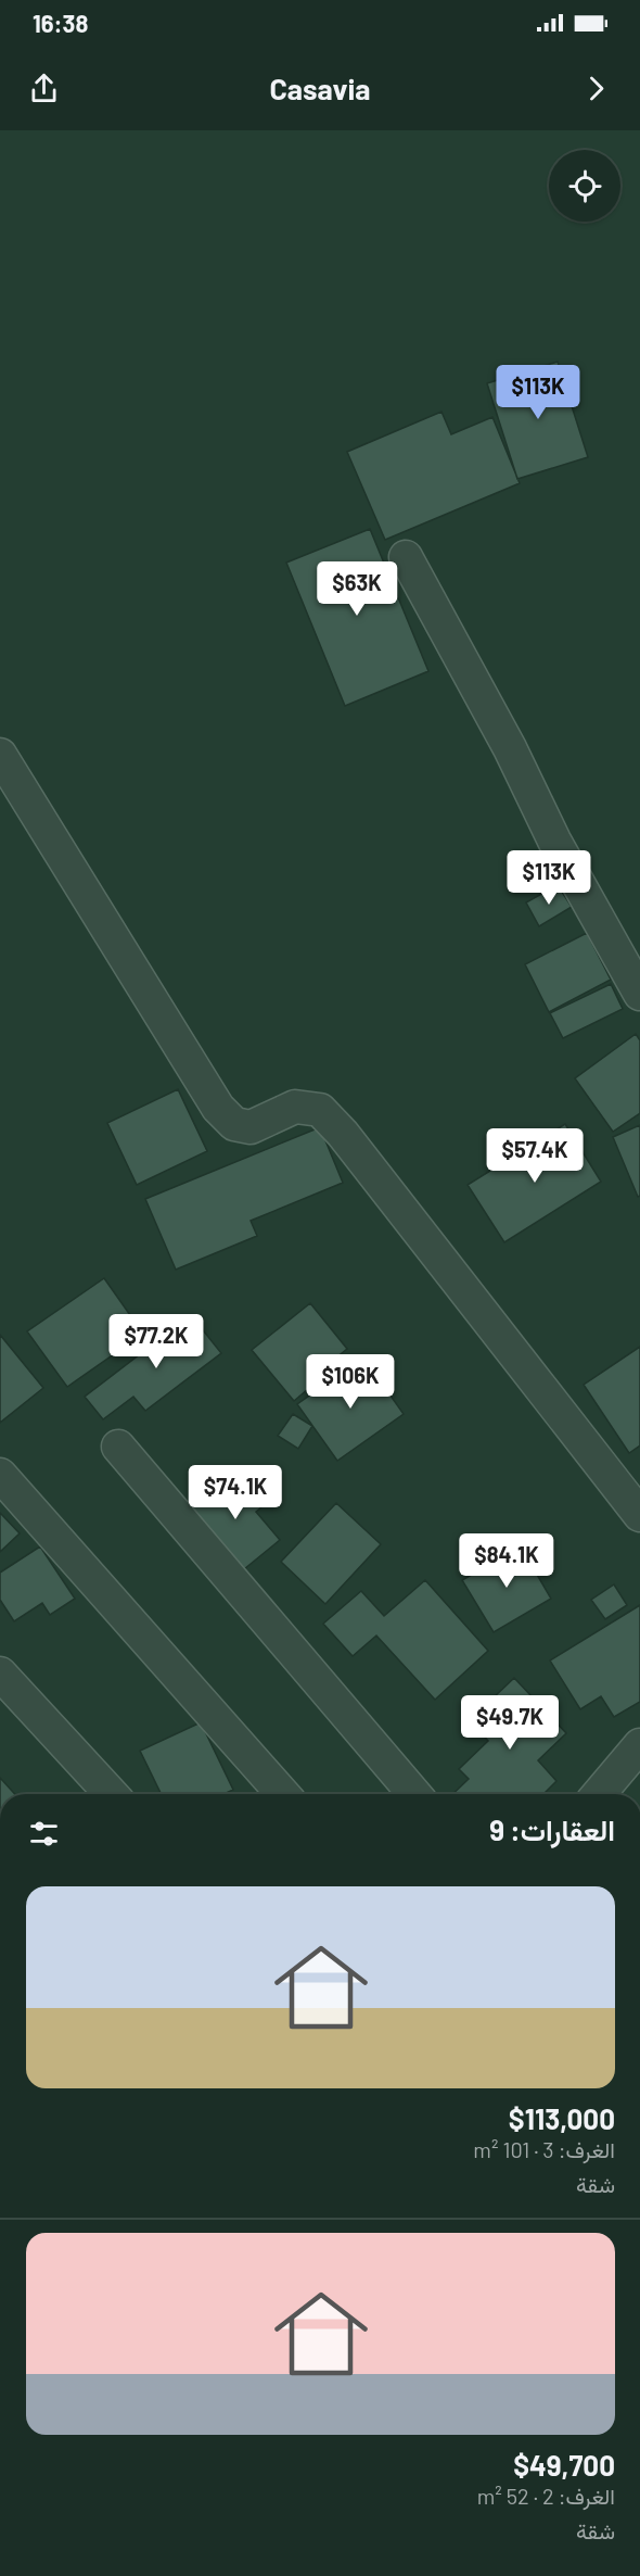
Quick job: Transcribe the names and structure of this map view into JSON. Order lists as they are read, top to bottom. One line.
{"page":{"status":"16:38","header":"Casavia","price":["$113K","$63K","$113K","$57.4K","$77.2K","$106K","$74.1K","$84.1K","$49.7K"],"heading":"العقارات: 9","list":[{"name":"$113,000","note":"الغرف: 3 · 101 m² · شقة"},{"name":"$49,700","note":"الغرف: 2 · 52 m² · شقة"}]}}
